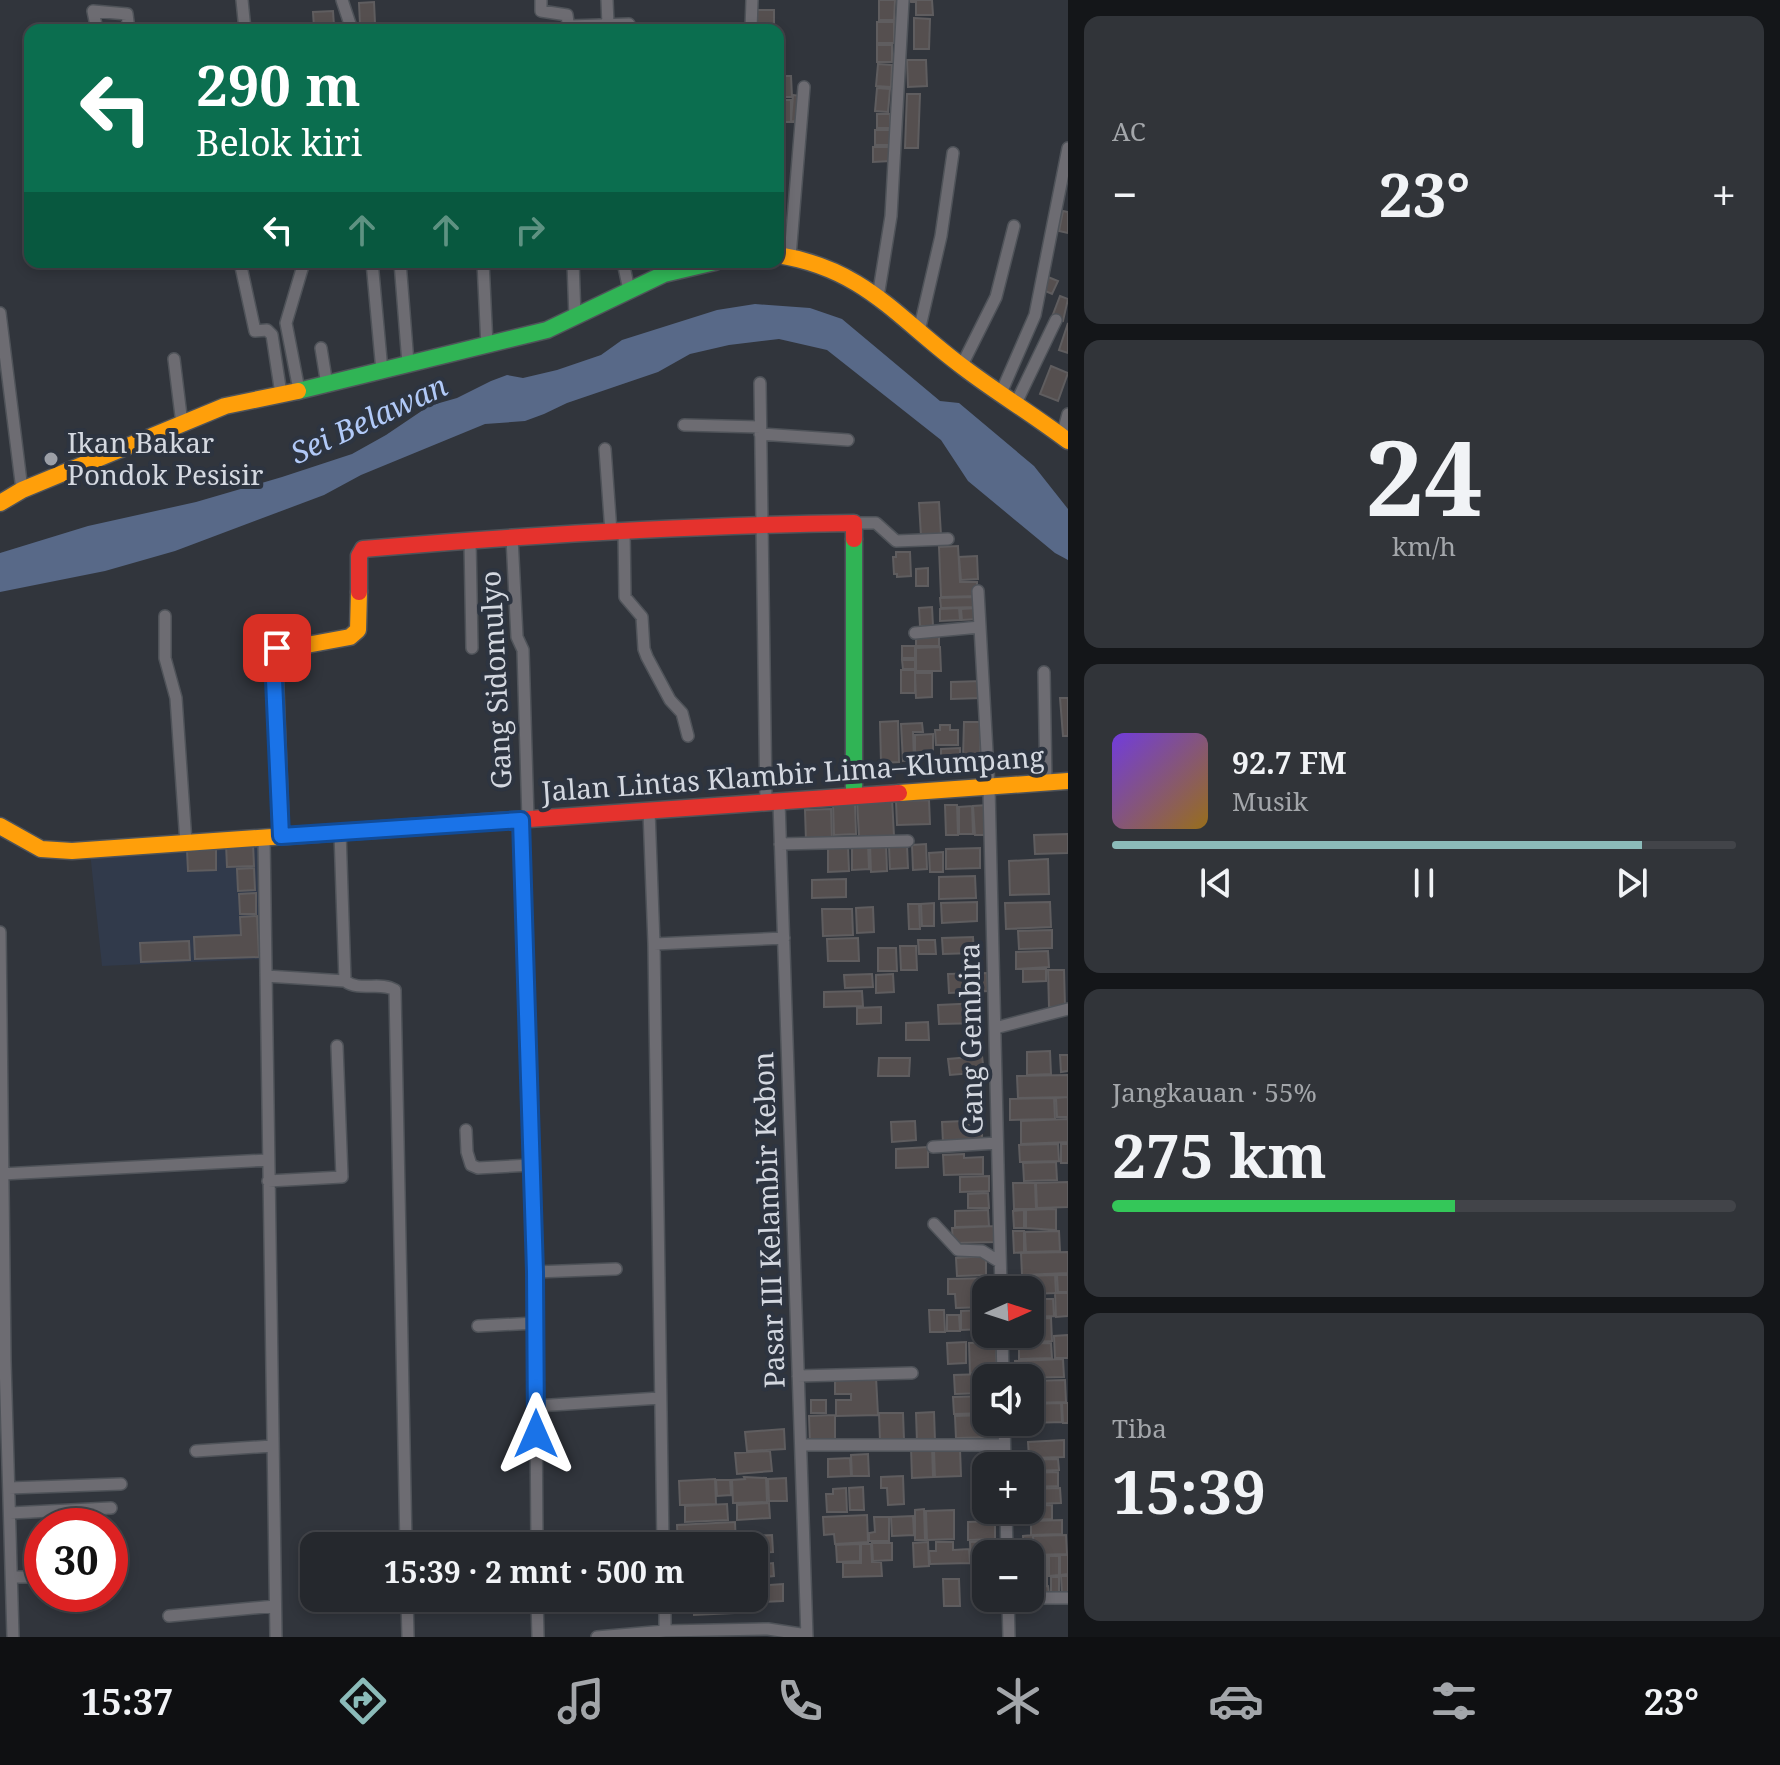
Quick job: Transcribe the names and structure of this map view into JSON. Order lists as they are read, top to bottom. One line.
{"streets":{"street":["Gang Sidomulyo","Jalan Lintas Klambir Lima–Klumpang","Gang Gembira","Pasar III Kelambir Kebon"]},"crossings":[["Gang Sidomulyo","Jalan Lintas Klambir Lima–Klumpang"],["Jalan Lintas Klambir Lima–Klumpang","Gang Gembira"],["Jalan Lintas Klambir Lima–Klumpang","Pasar III Kelambir Kebon"]],"water":["Sei Belawan"],"places":["Ikan Bakar Pondok Pesisir"],"north":"right","page":{"tile":["AC",["24","km/h"],["Jangkauan · 55%","275 km"],["Tiba","15:39"]],"turn":["290 m","Belok kiri"],"heat":["−","23°","+"],"song":["92.7 FM","Musik"],"map_buttons":["+","−"],"limit":"30","trip":"15:39 · 2 mnt · 500 m","tabs":["15:37","23°"]}}
